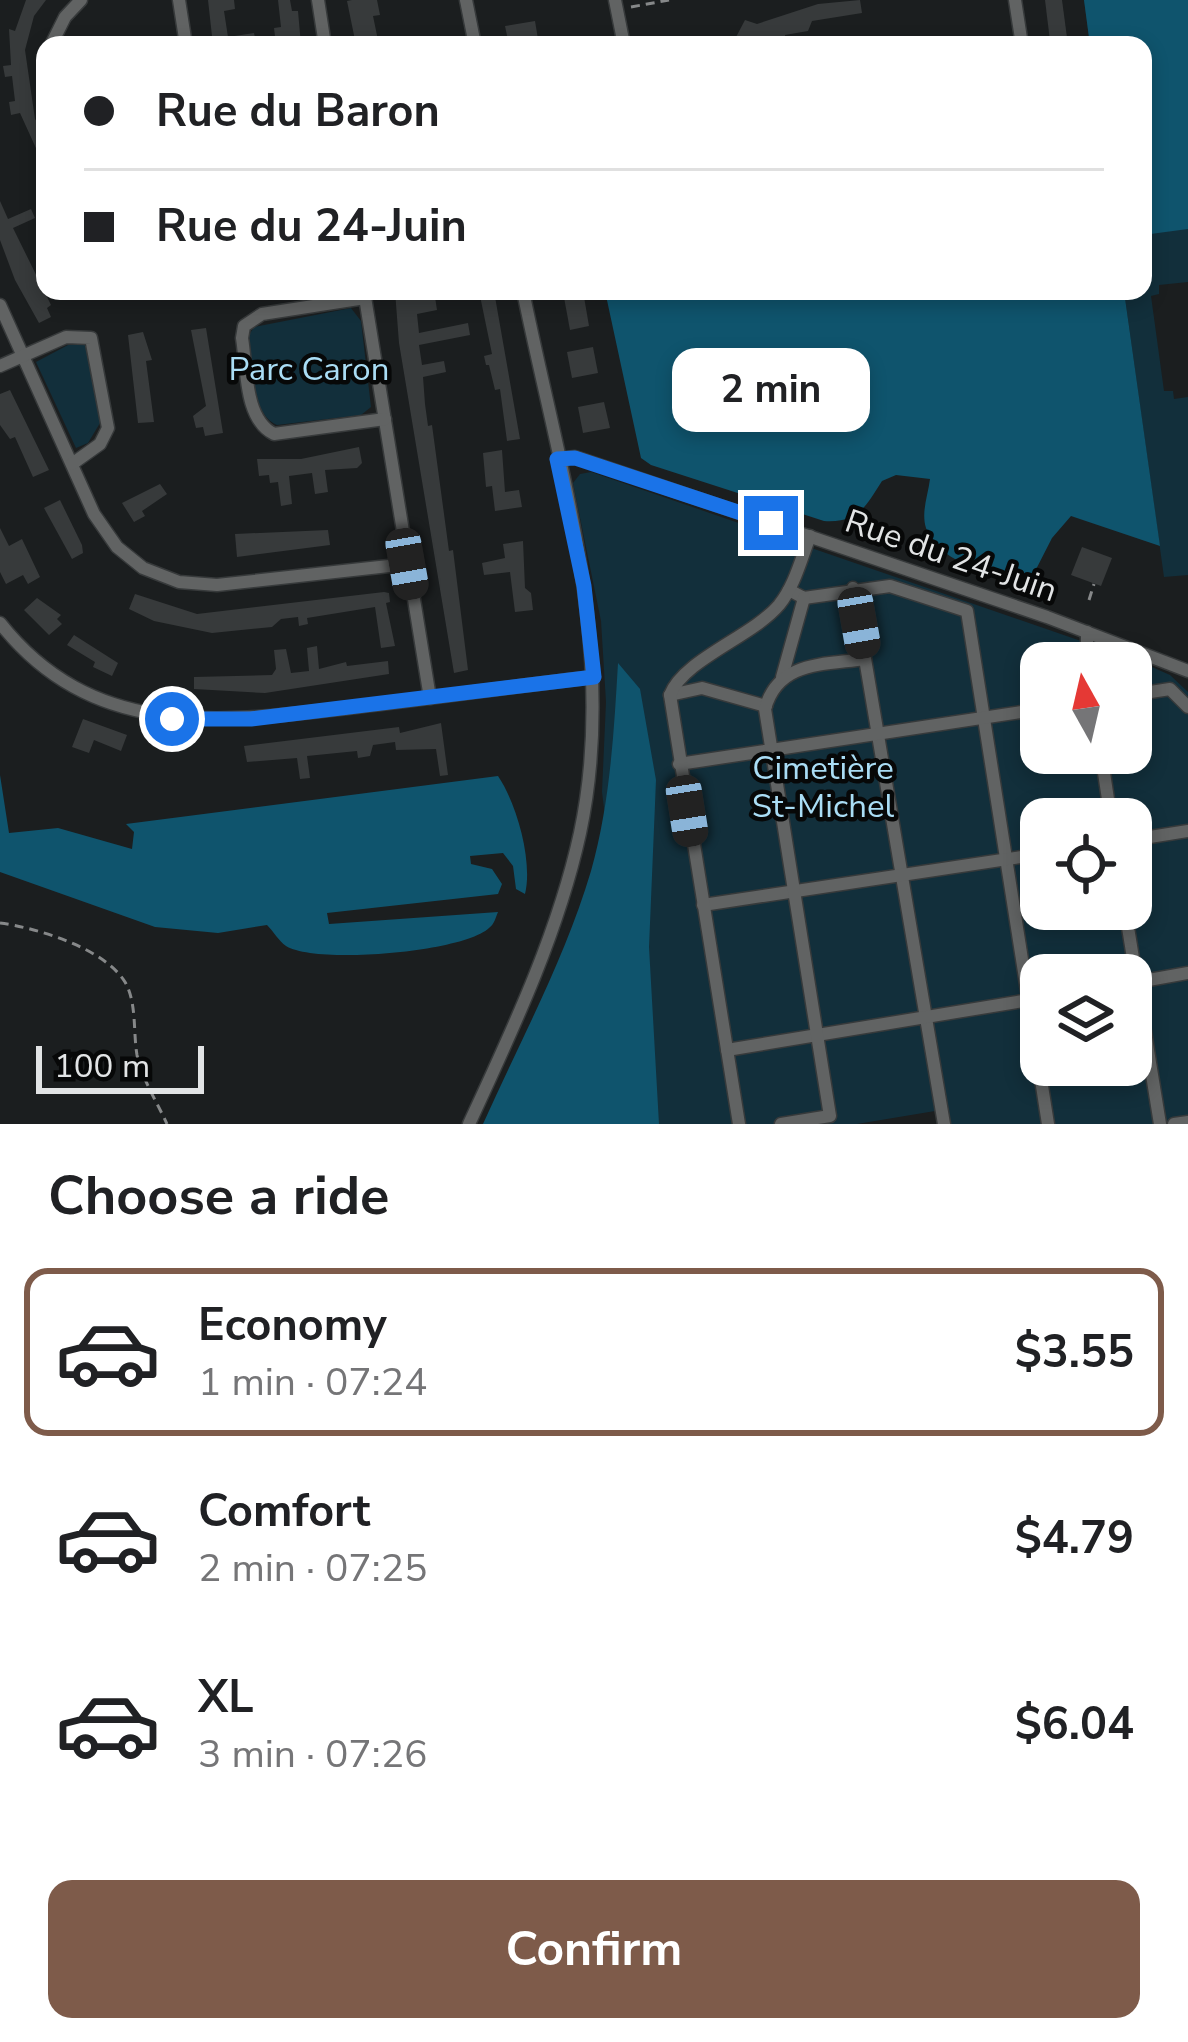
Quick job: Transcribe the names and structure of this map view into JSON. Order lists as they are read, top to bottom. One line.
{"streets":{"street":["Rue du 24-Juin"]},"parks":["Parc Caron","Cimetière St-Michel"],"scale_bar":"100 m","north":"top","page":{"banner":["Rue du Baron","Rue du 24-Juin"],"bubble":"2 min","scale":"100 m","heading":"Choose a ride","list":[{"name":"Economy","note":"1 min · 07:24","value":"$3.55"},{"name":"Comfort","note":"2 min · 07:25","value":"$4.79"},{"name":"XL","note":"3 min · 07:26","value":"$6.04"}],"buttons":"Confirm"}}
